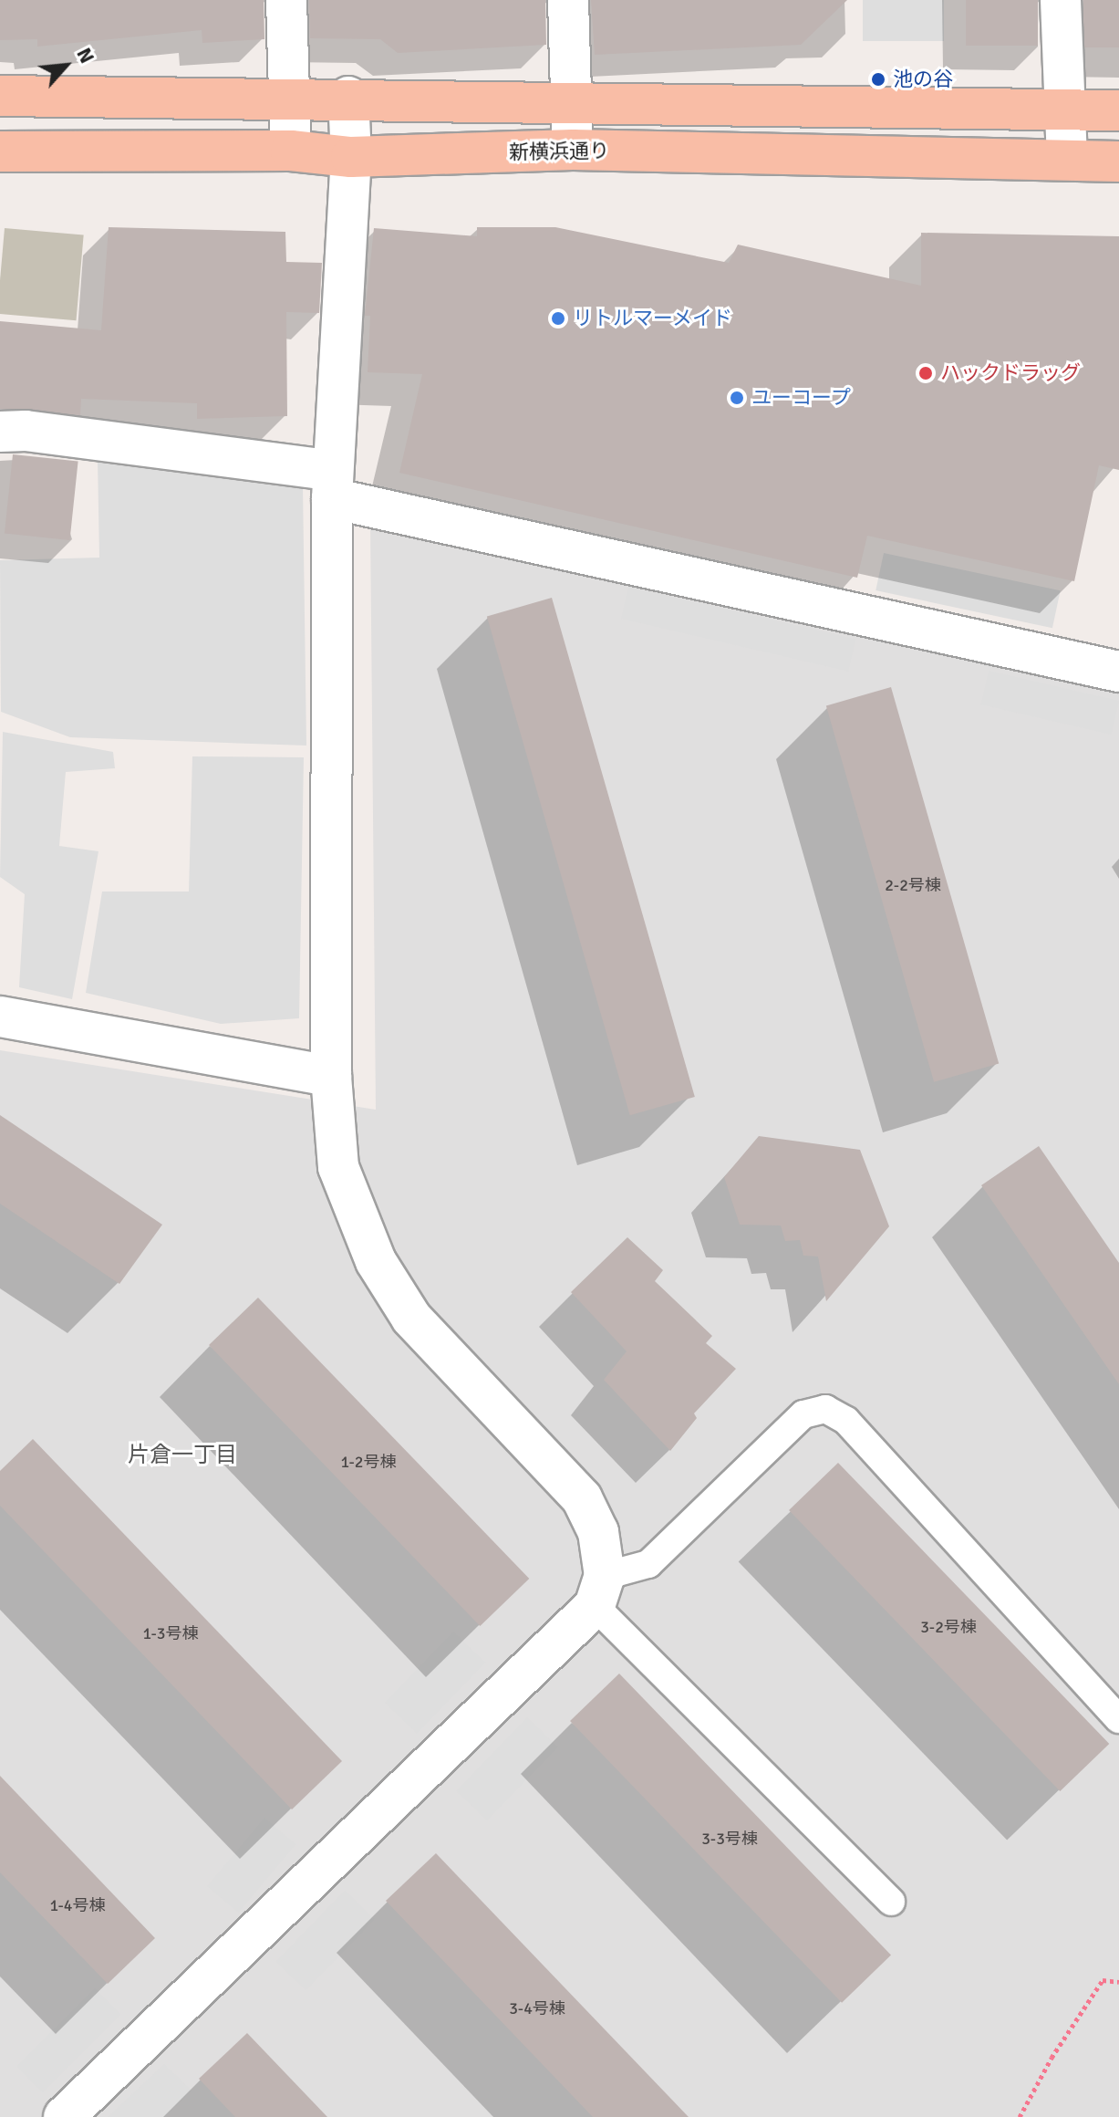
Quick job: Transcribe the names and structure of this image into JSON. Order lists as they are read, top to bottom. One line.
{"streets":{"main road":["新横浜通り"]},"districts":["片倉一丁目"],"places":["池の谷","リトルマーメイド","ハックドラッグ","ユーコープ"],"house_numbers":["2-2号棟","1-2号棟","3-2号棟","1-3号棟","3-3号棟","1-4号棟","3-4号棟"],"north":"top right"}
